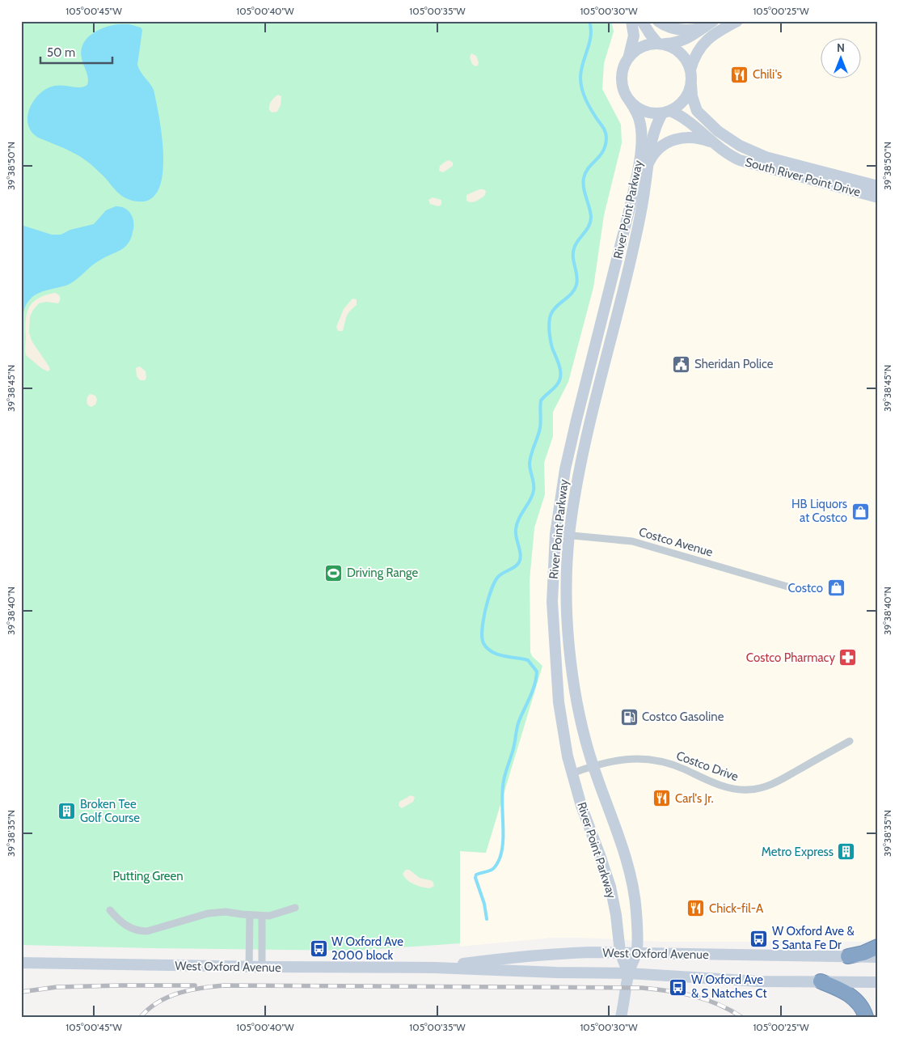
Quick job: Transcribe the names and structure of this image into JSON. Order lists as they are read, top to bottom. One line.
{"streets":{"street":["South River Point Drive","River Point Parkway","Costco Avenue","Costco Drive","West Oxford Avenue"]},"crossings":[["South River Point Drive","River Point Parkway"],["River Point Parkway","Costco Avenue"],["River Point Parkway","Costco Drive"],["River Point Parkway","West Oxford Avenue"]],"parks":["Putting Green"],"places":{"restaurant":["Chili's","Carl's Jr.","Chick-fil-A"],"public building":["Sheridan Police"],"shop":["HB Liquors at Costco","Costco"],"sports":["Driving Range"],"pharmacy":["Costco Pharmacy"],"fuel station":["Costco Gasoline"],"building":["Broken Tee Golf Course","Metro Express"],"bus stop":["W Oxford Ave & S Santa Fe Dr","W Oxford Ave 2000 block","W Oxford Ave & S Natches Ct"]},"scale_bar":"50 m","north":"top","coordinates":["105°00'45\"W","105°00'40\"W","105°00'35\"W","105°00'30\"W","105°00'25\"W","39°38'50\"N","39°38'45\"N","39°38'40\"N","39°38'35\"N"]}
